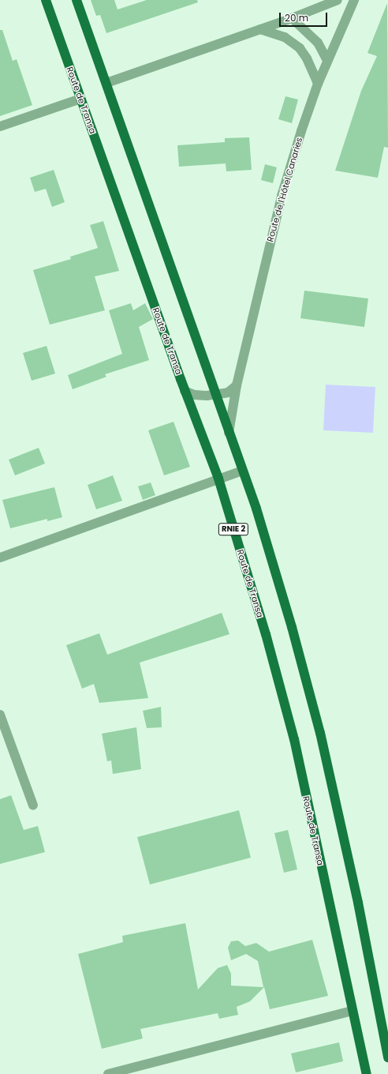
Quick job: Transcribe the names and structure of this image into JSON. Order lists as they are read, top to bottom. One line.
{"streets":{"main road":["Route de Transa","RNIE 2"],"street":["Route de l'Hôtel Canaries"]},"crossings":[["Route de l'Hôtel Canaries","RNIE 2"]],"scale_bar":"20 m"}
